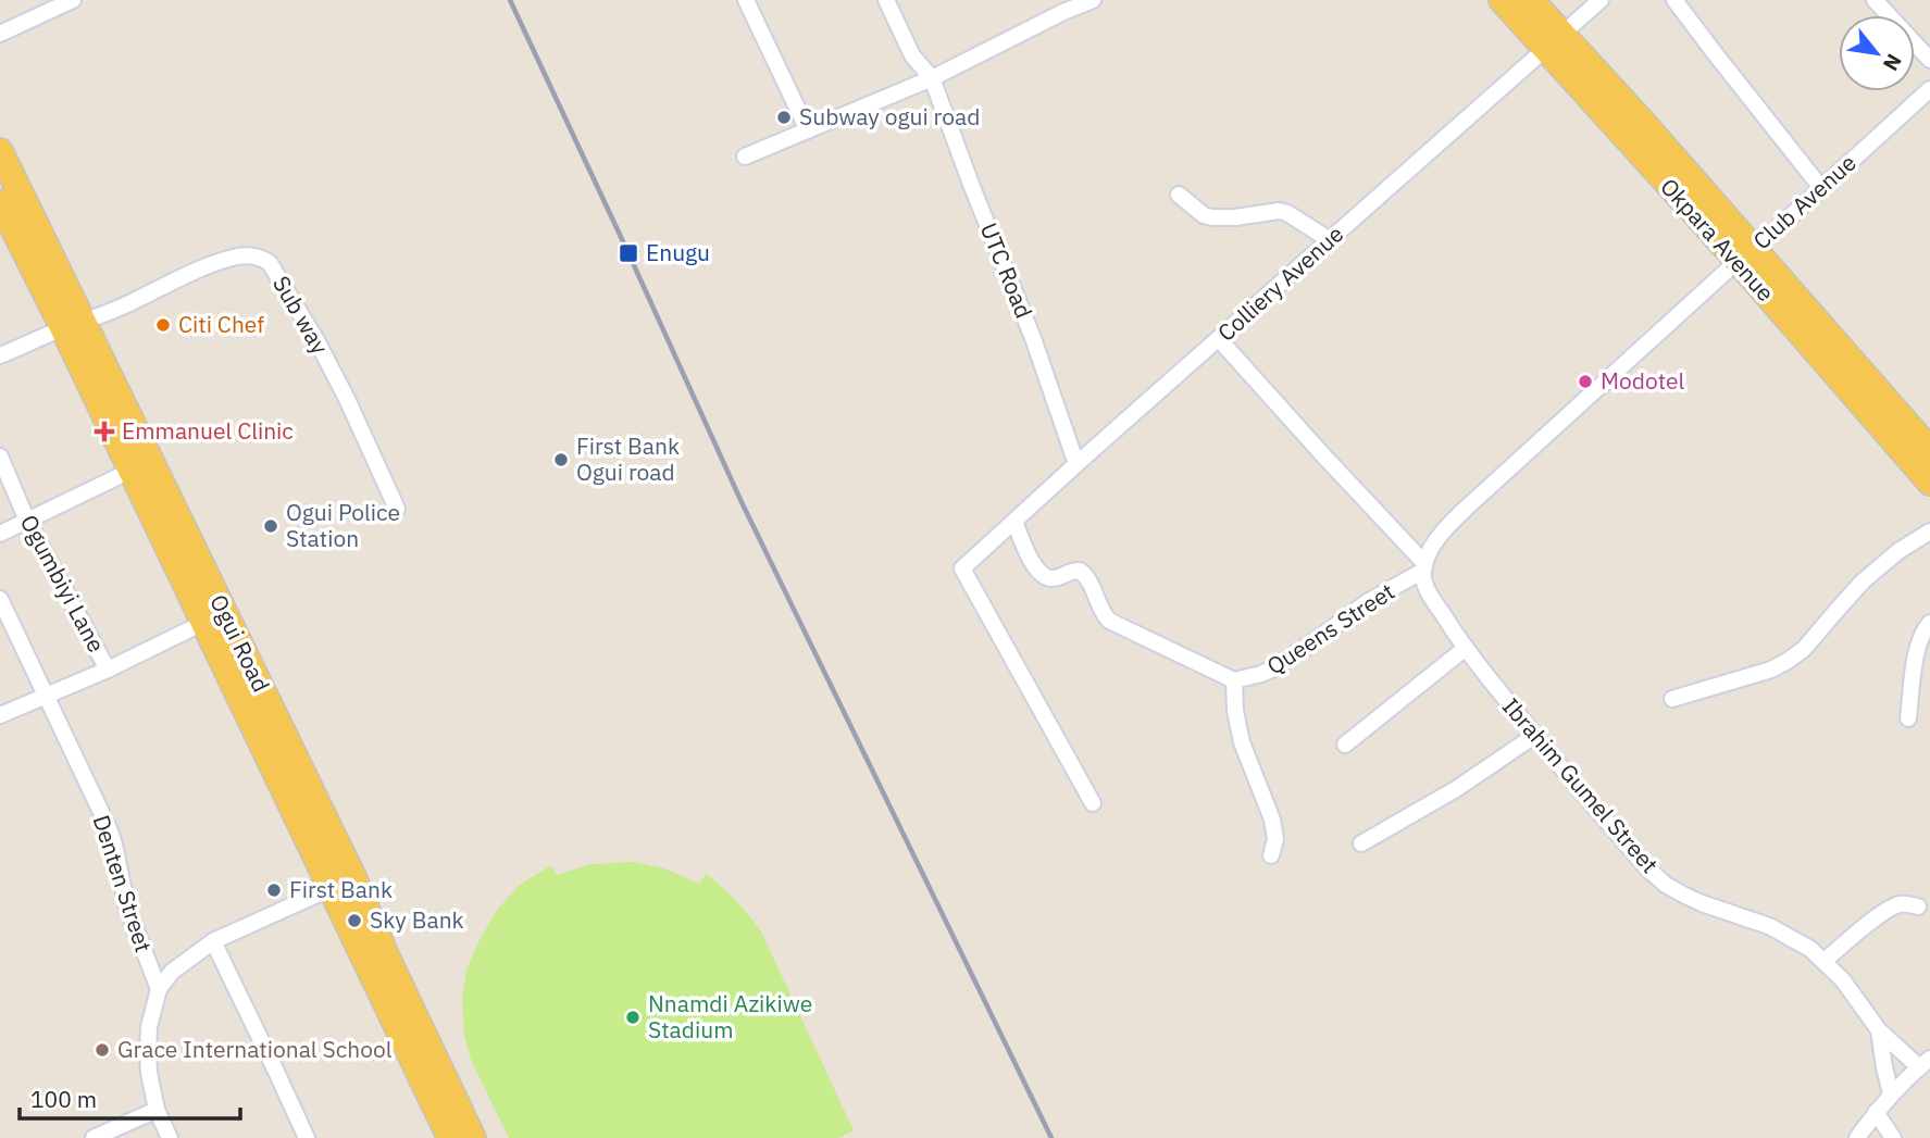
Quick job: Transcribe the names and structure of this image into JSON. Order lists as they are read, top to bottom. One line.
{"streets":{"main road":["Okpara Avenue","Ogui Road"],"street":["Club Avenue","UTC Road","Colliery Avenue","Sub way","Ogumbiyi Lane","Queens Street","Ibrahim Gumel Street","Denten Street"]},"crossings":[["Club Avenue","Okpara Avenue"],["Club Avenue","Queens Street"],["Club Avenue","Ibrahim Gumel Street"],["Okpara Avenue","Colliery Avenue"],["UTC Road","Colliery Avenue"],["Colliery Avenue","Ibrahim Gumel Street"],["Sub way","Ogui Road"],["Queens Street","Ibrahim Gumel Street"]],"places":{"other":["Subway ogui road","Citi Chef","Modotel","First Bank Ogui road","Ogui Police Station","First Bank","Sky Bank","Nnamdi Azikiwe Stadium","Grace International School"],"transit":["Enugu"],"health":["Emmanuel Clinic"]},"scale_bar":"100 m","north":"bottom right"}
